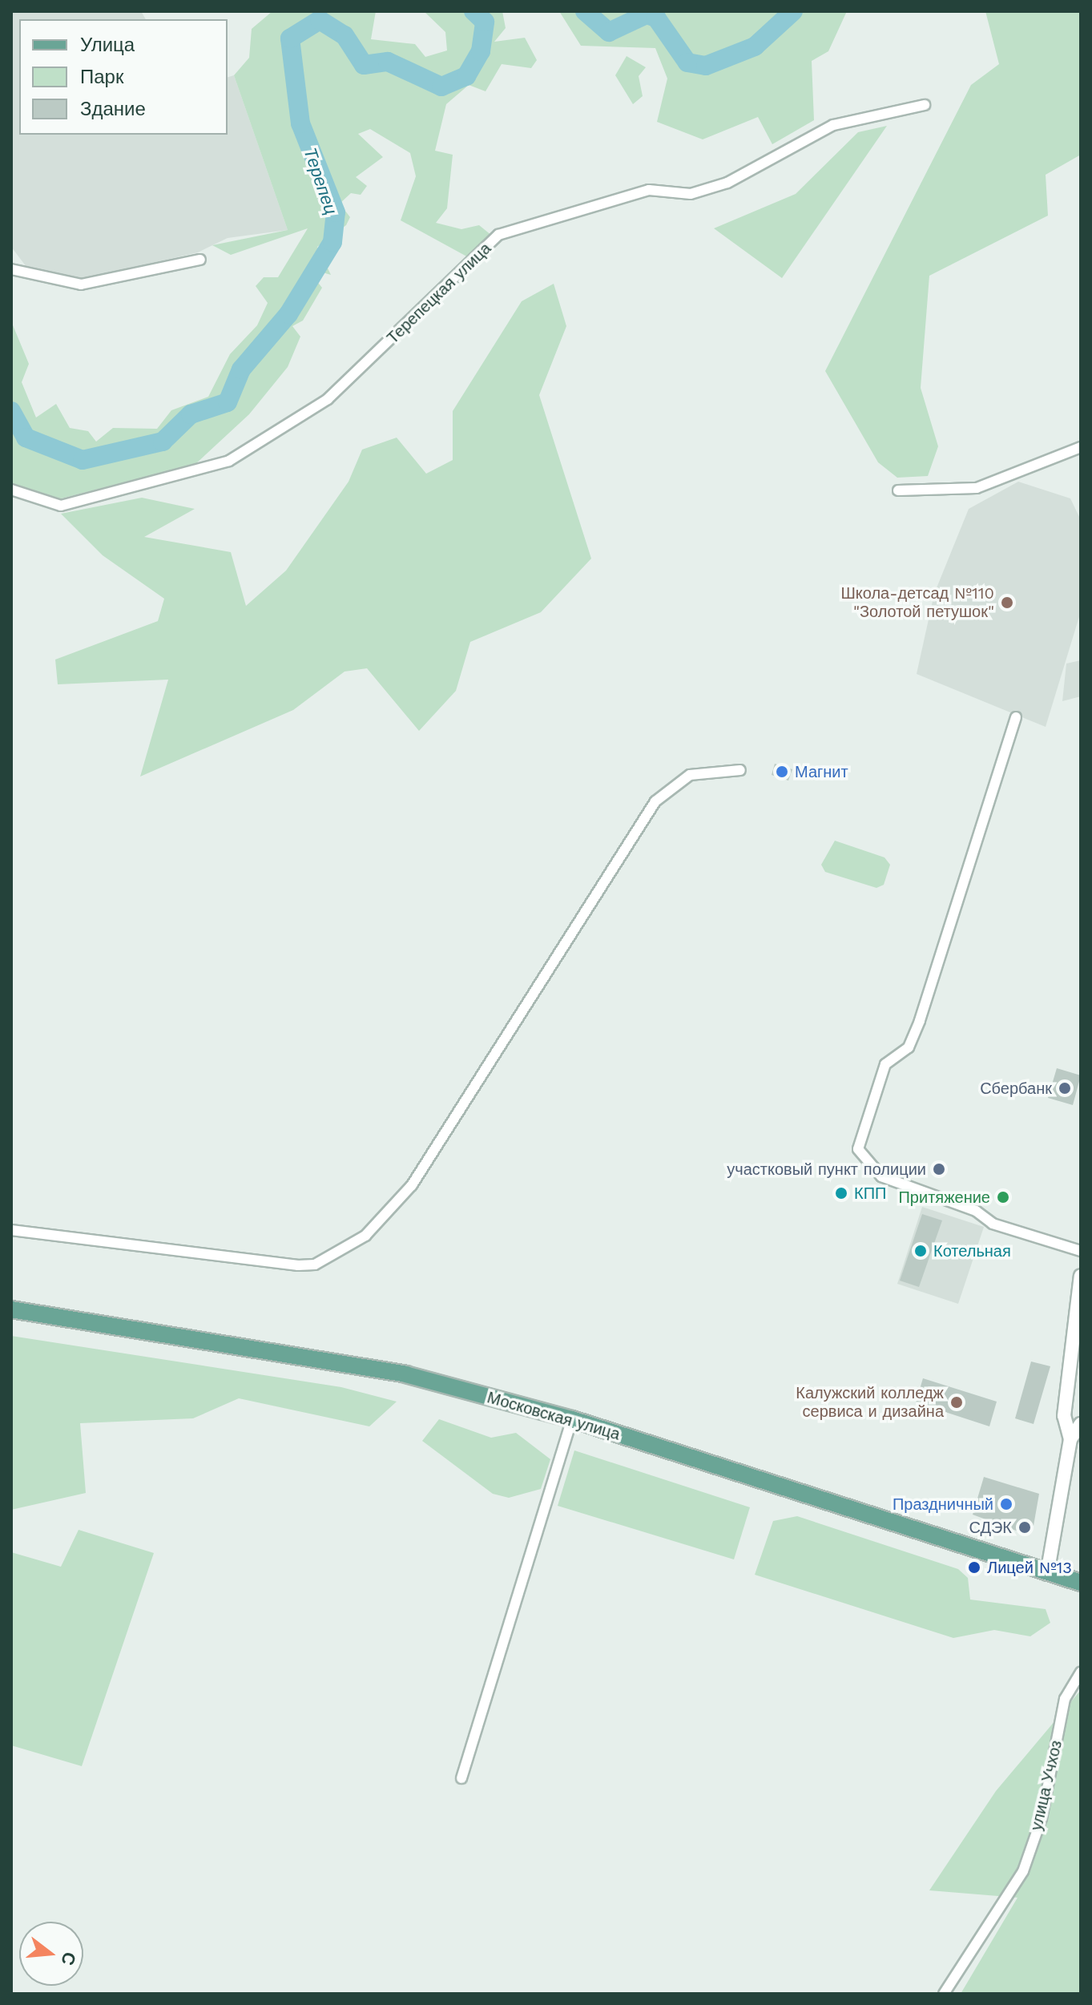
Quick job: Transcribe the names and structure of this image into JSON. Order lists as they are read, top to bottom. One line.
{"streets":{"main road":["Московская улица"],"street":["Терепецкая улица","улица Учхоз"]},"water":["Терепец"],"places":["Школа-детсад №110 \"Золотой петушок\"","Магнит","Сбербанк","участковый пункт полиции","КПП","Притяжение","Котельная","Калужский колледж сервиса и дизайна","Праздничный","СДЭК","Лицей №13"],"legend":["Улица","Парк","Здание"],"north":"right"}
